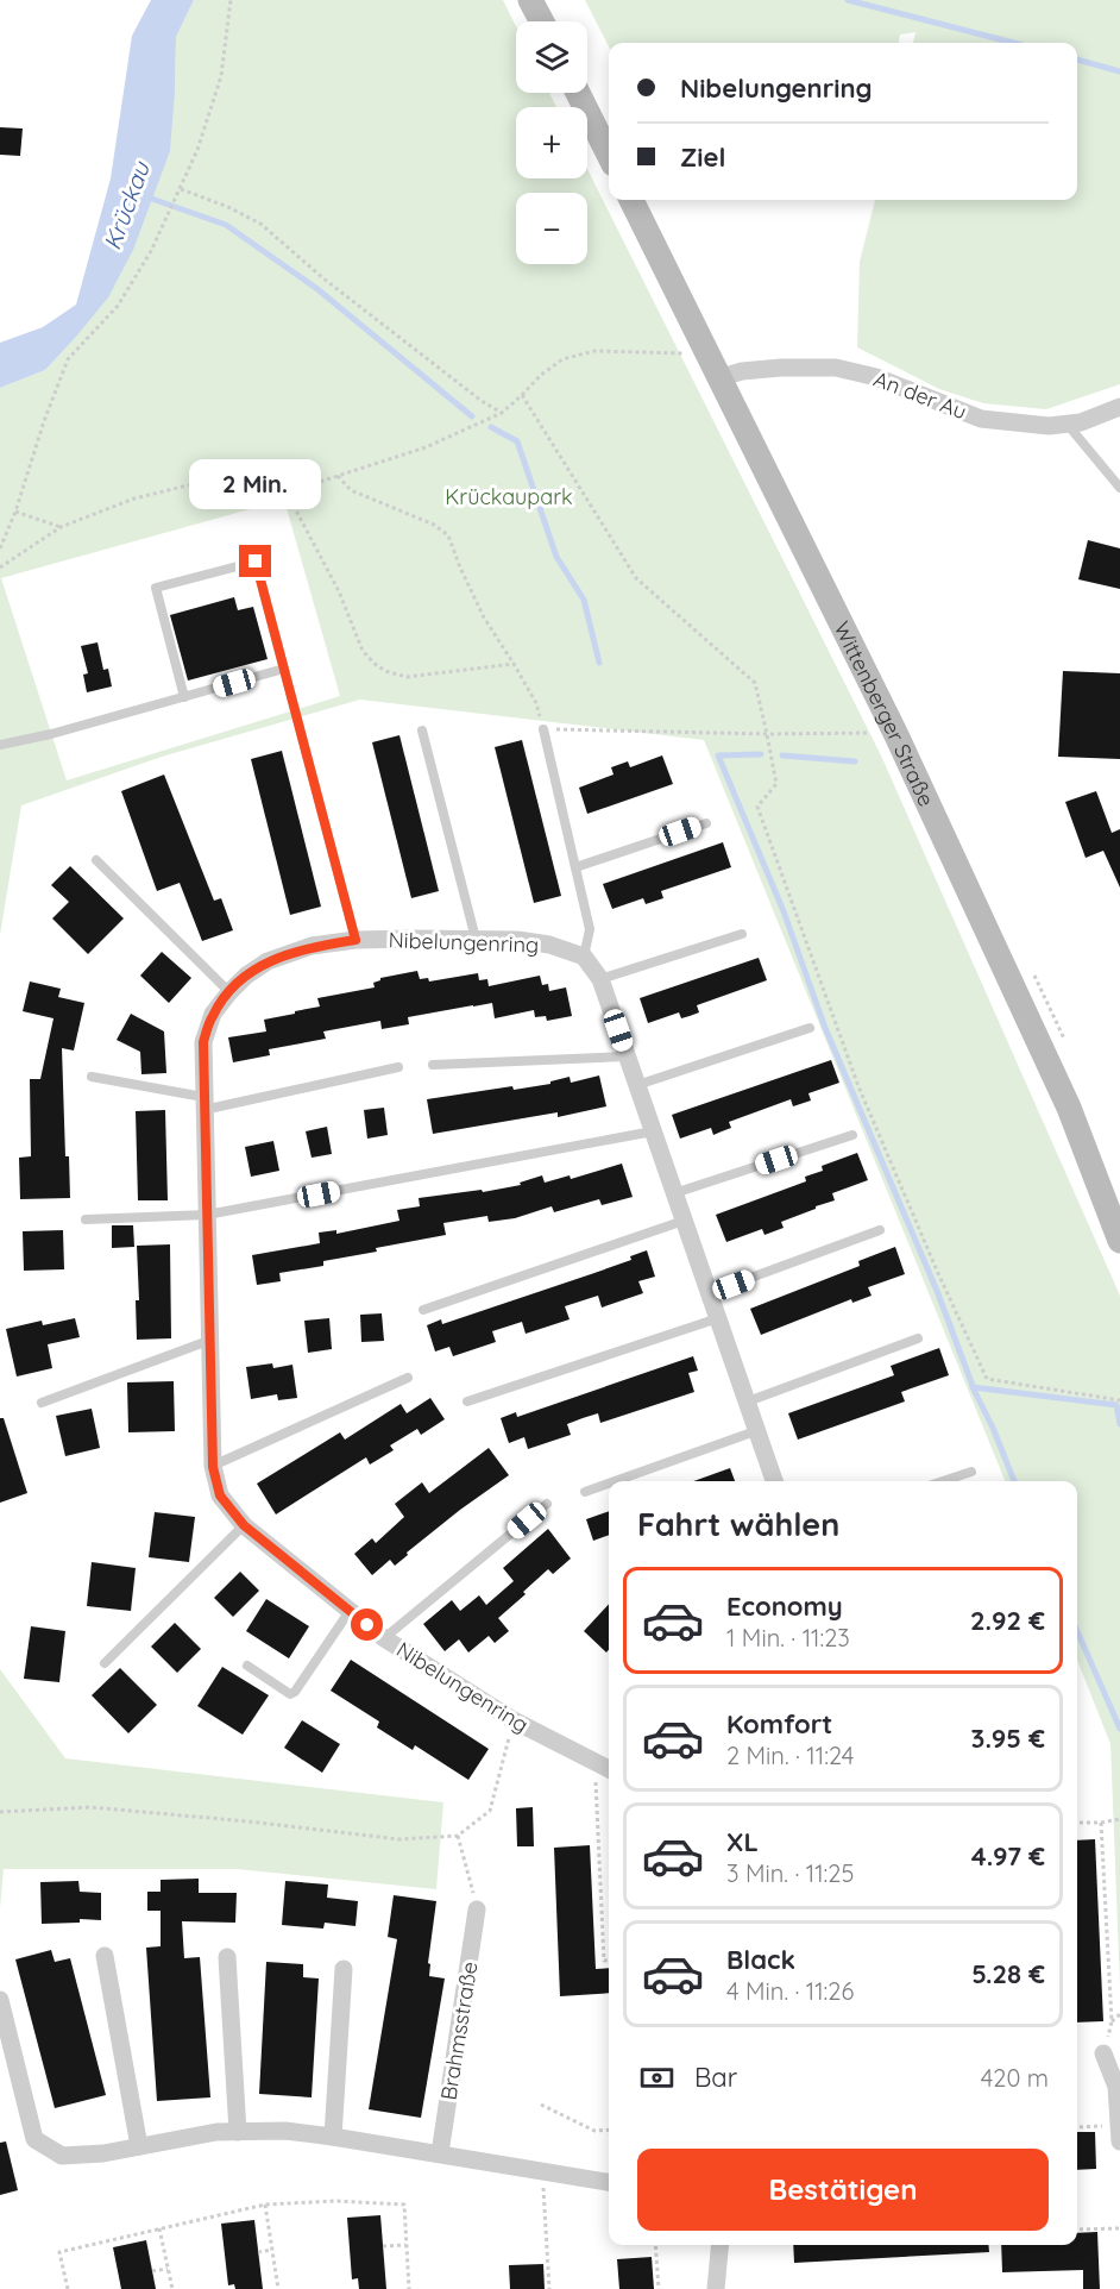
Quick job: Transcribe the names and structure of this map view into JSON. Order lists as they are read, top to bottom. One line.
{"streets":{"main road":["Wittenberger Straße"],"street":["An der Au","Nibelungenring","Brahmsstraße"]},"crossings":[["An der Au","Wittenberger Straße"]],"water":["Krückau"],"parks":["Krückaupark"],"page":{"map_buttons":["+","−"],"banner":["Nibelungenring","Ziel"],"bubble":"2 Min.","heading":"Fahrt wählen","list":[{"name":"Economy","note":"1 Min. · 11:23","value":"2.92 €"},{"name":"Komfort","note":"2 Min. · 11:24","value":"3.95 €"},{"name":"XL","note":"3 Min. · 11:25","value":"4.97 €"},{"name":"Black","note":"4 Min. · 11:26","value":"5.28 €"}],"pay":["Bar","420 m"],"buttons":"Bestätigen"}}
